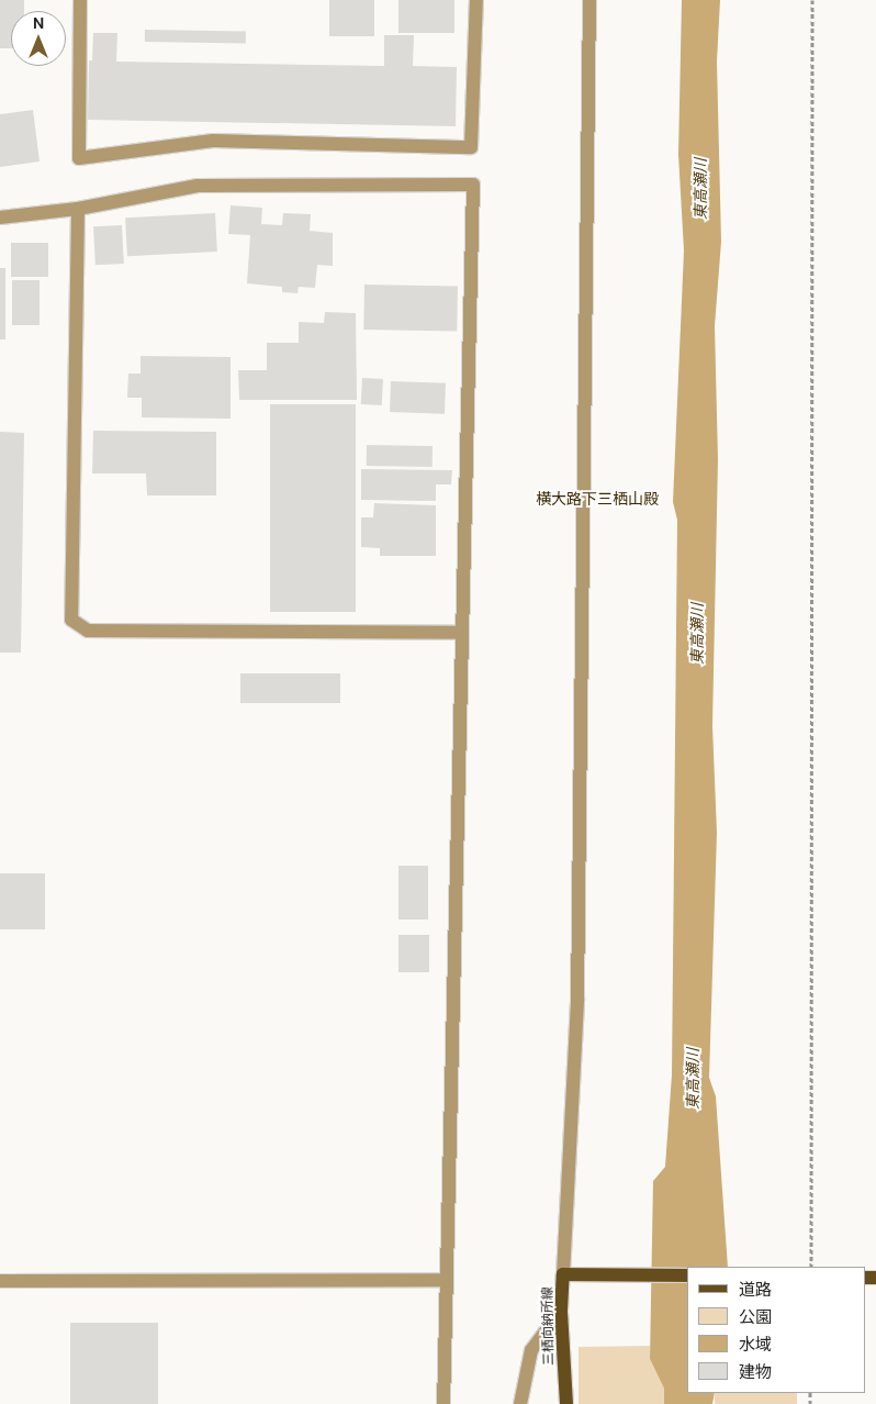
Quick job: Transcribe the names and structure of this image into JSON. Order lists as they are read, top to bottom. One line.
{"streets":{"main road":["三栖向納所線"]},"districts":["横大路下三栖山殿"],"water":["東高瀬川"],"legend":["道路","公園","水域","建物"],"north":"top"}
